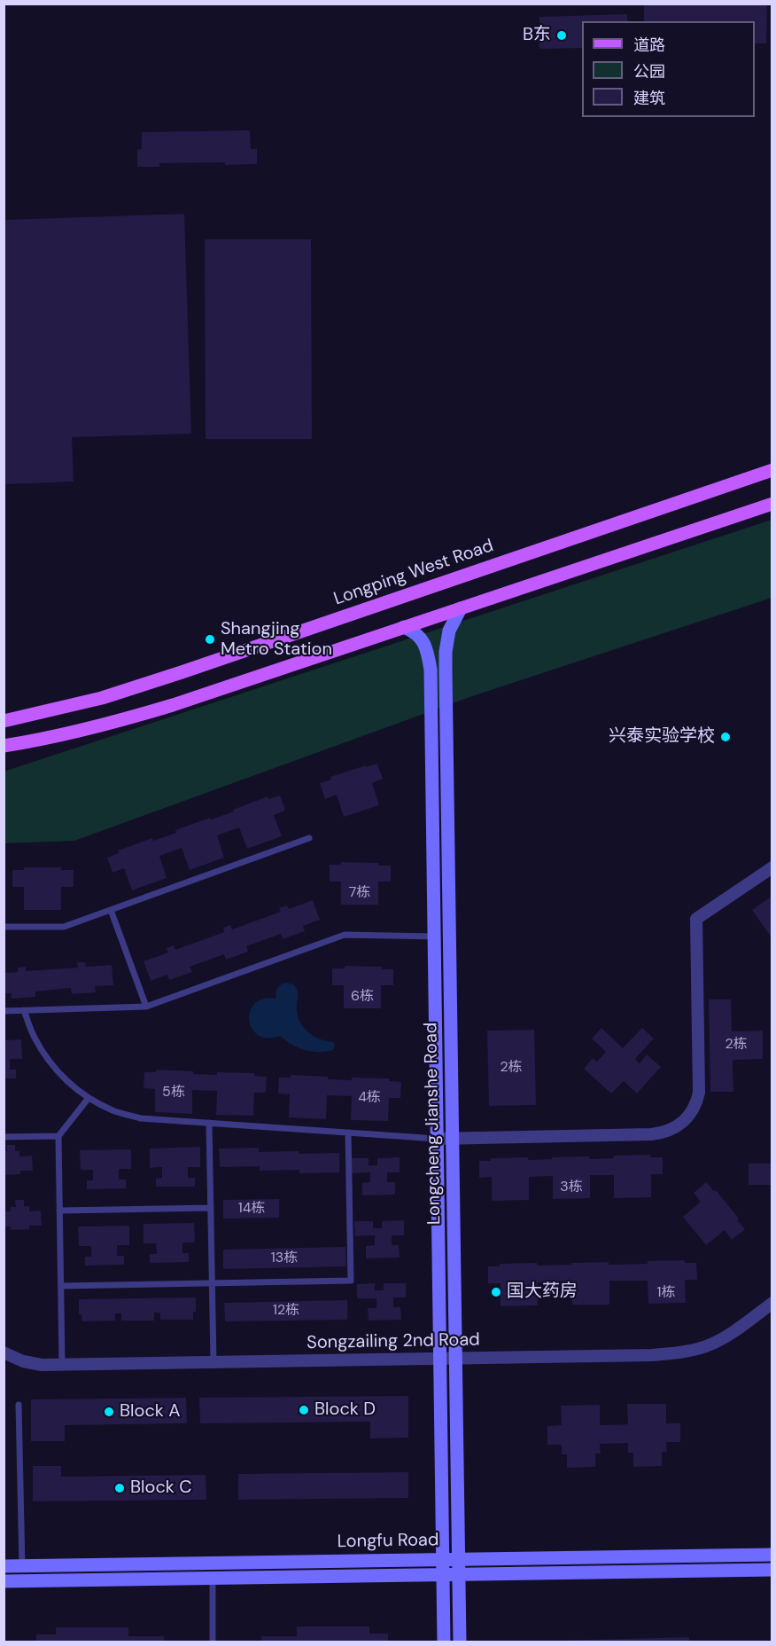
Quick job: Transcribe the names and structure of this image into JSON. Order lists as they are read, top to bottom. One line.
{"streets":{"main road":["Longping West Road"],"street":["Longcheng Jianshe Road","Songzailing 2nd Road","Longfu Road"]},"crossings":[["Longcheng Jianshe Road","Songzailing 2nd Road"],["Longcheng Jianshe Road","Longfu Road"]],"places":["B东","Shangjing Metro Station","兴泰实验学校","国大药房","Block D","Block A","Block C"],"house_numbers":["7栋","6栋","2栋","2栋","5栋","4栋","3栋","14栋","13栋","1栋","12栋"],"legend":["道路","公园","建筑"]}
